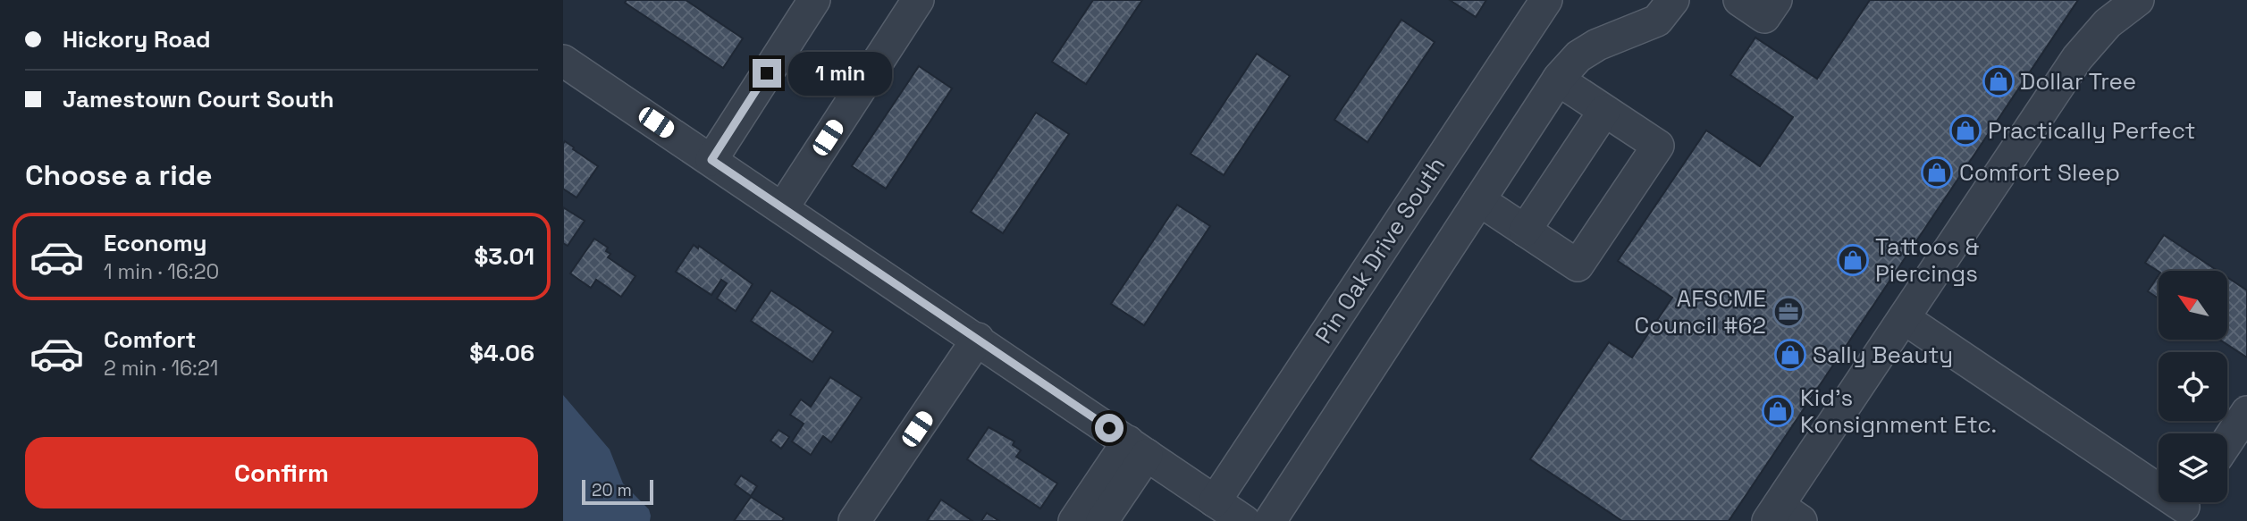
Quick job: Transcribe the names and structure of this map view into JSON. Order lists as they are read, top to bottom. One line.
{"streets":{"street":["Pin Oak Drive South"]},"places":{"shop":["Dollar Tree","Practically Perfect","Comfort Sleep","Tattoos & Piercings","Sally Beauty","Kid's Konsignment Etc."],"office":["AFSCME Council #62"]},"scale_bar":"20 m","north":"top left","page":{"banner":["Hickory Road","Jamestown Court South"],"bubble":"1 min","heading":"Choose a ride","list":[{"name":"Economy","note":"1 min · 16:20","value":"$3.01"},{"name":"Comfort","note":"2 min · 16:21","value":"$4.06"}],"buttons":"Confirm","scale":"20 m"}}
